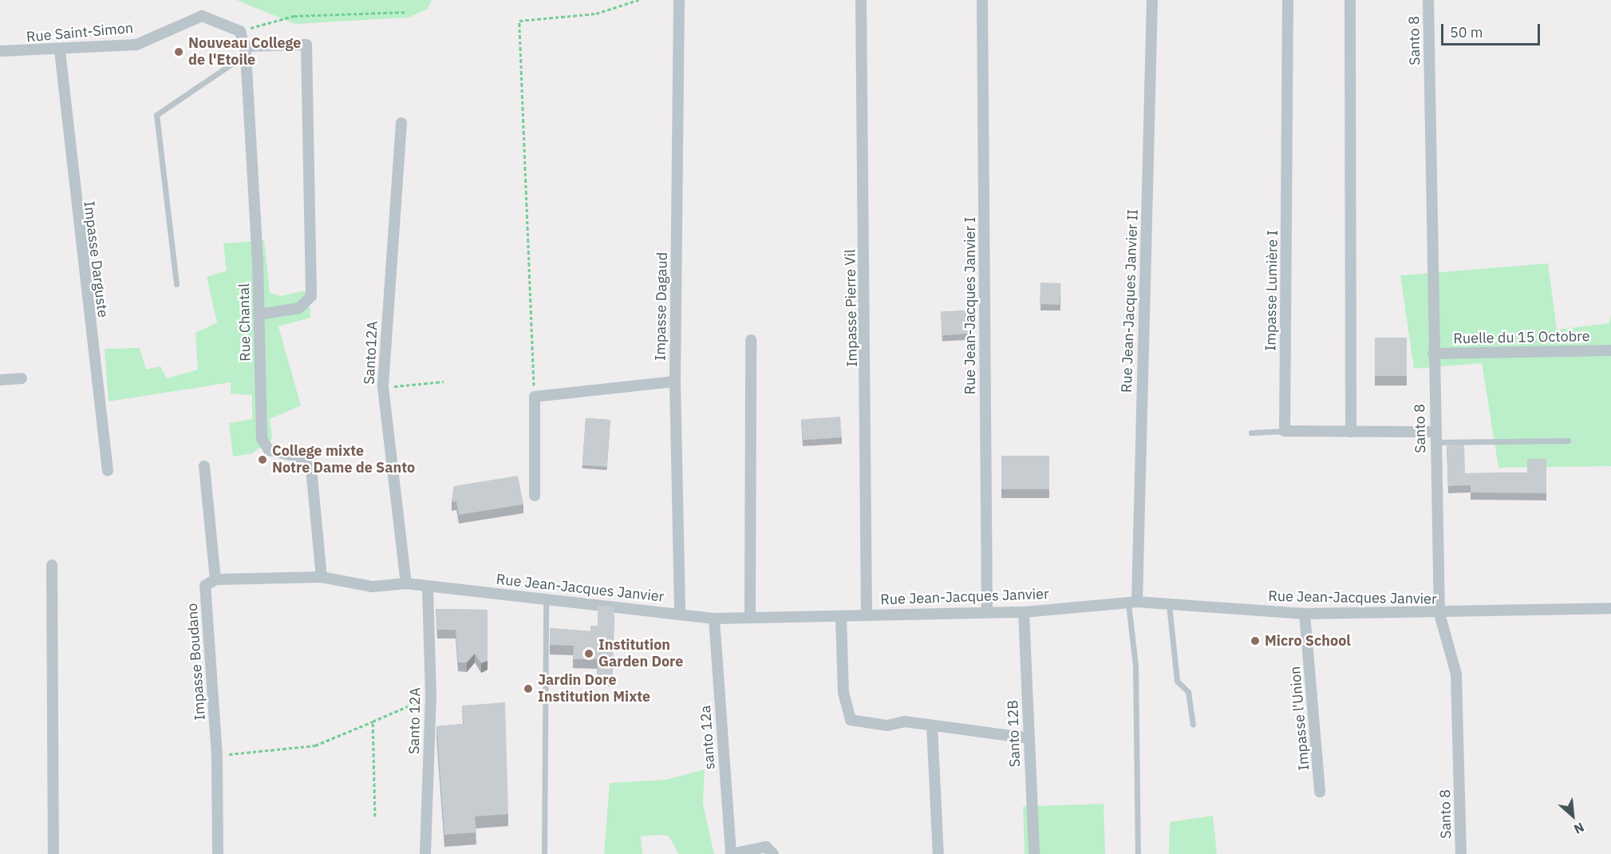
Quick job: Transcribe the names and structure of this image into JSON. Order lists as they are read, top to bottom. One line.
{"streets":{"street":["Rue Saint-Simon","Santo 8","Impasse Darguste","Impasse Lumière I","Rue Jean-Jacques Janvier II","Rue Jean-Jacques Janvier I","Impasse Dagaud","Impasse Pierre Vil","Rue Chantal","Ruelle du 15 Octobre","Santo12A","Rue Jean-Jacques Janvier","Impasse Boudano","Impasse l'Union","Santo 12A","Santo 12B","santo 12a"]},"crossings":[["Rue Saint-Simon","Impasse Darguste"],["Rue Saint-Simon","Rue Chantal"],["Santo 8","Ruelle du 15 Octobre"],["Santo 8","Rue Jean-Jacques Janvier"],["Rue Jean-Jacques Janvier II","Rue Jean-Jacques Janvier"],["Rue Jean-Jacques Janvier I","Rue Jean-Jacques Janvier"],["Impasse Dagaud","Rue Jean-Jacques Janvier"],["Impasse Pierre Vil","Rue Jean-Jacques Janvier"],["Rue Chantal","Rue Jean-Jacques Janvier"],["Santo12A","Rue Jean-Jacques Janvier"],["Rue Jean-Jacques Janvier","Impasse l'Union"],["Rue Jean-Jacques Janvier","Santo 12A"],["Rue Jean-Jacques Janvier","Santo 12B"],["Rue Jean-Jacques Janvier","santo 12a"]],"places":["Nouveau College de l'Etoile","College mixte Notre Dame de Santo","Micro School","Institution Garden Dore","Jardin Dore Institution Mixte"],"scale_bar":"50 m","north":"bottom right"}
